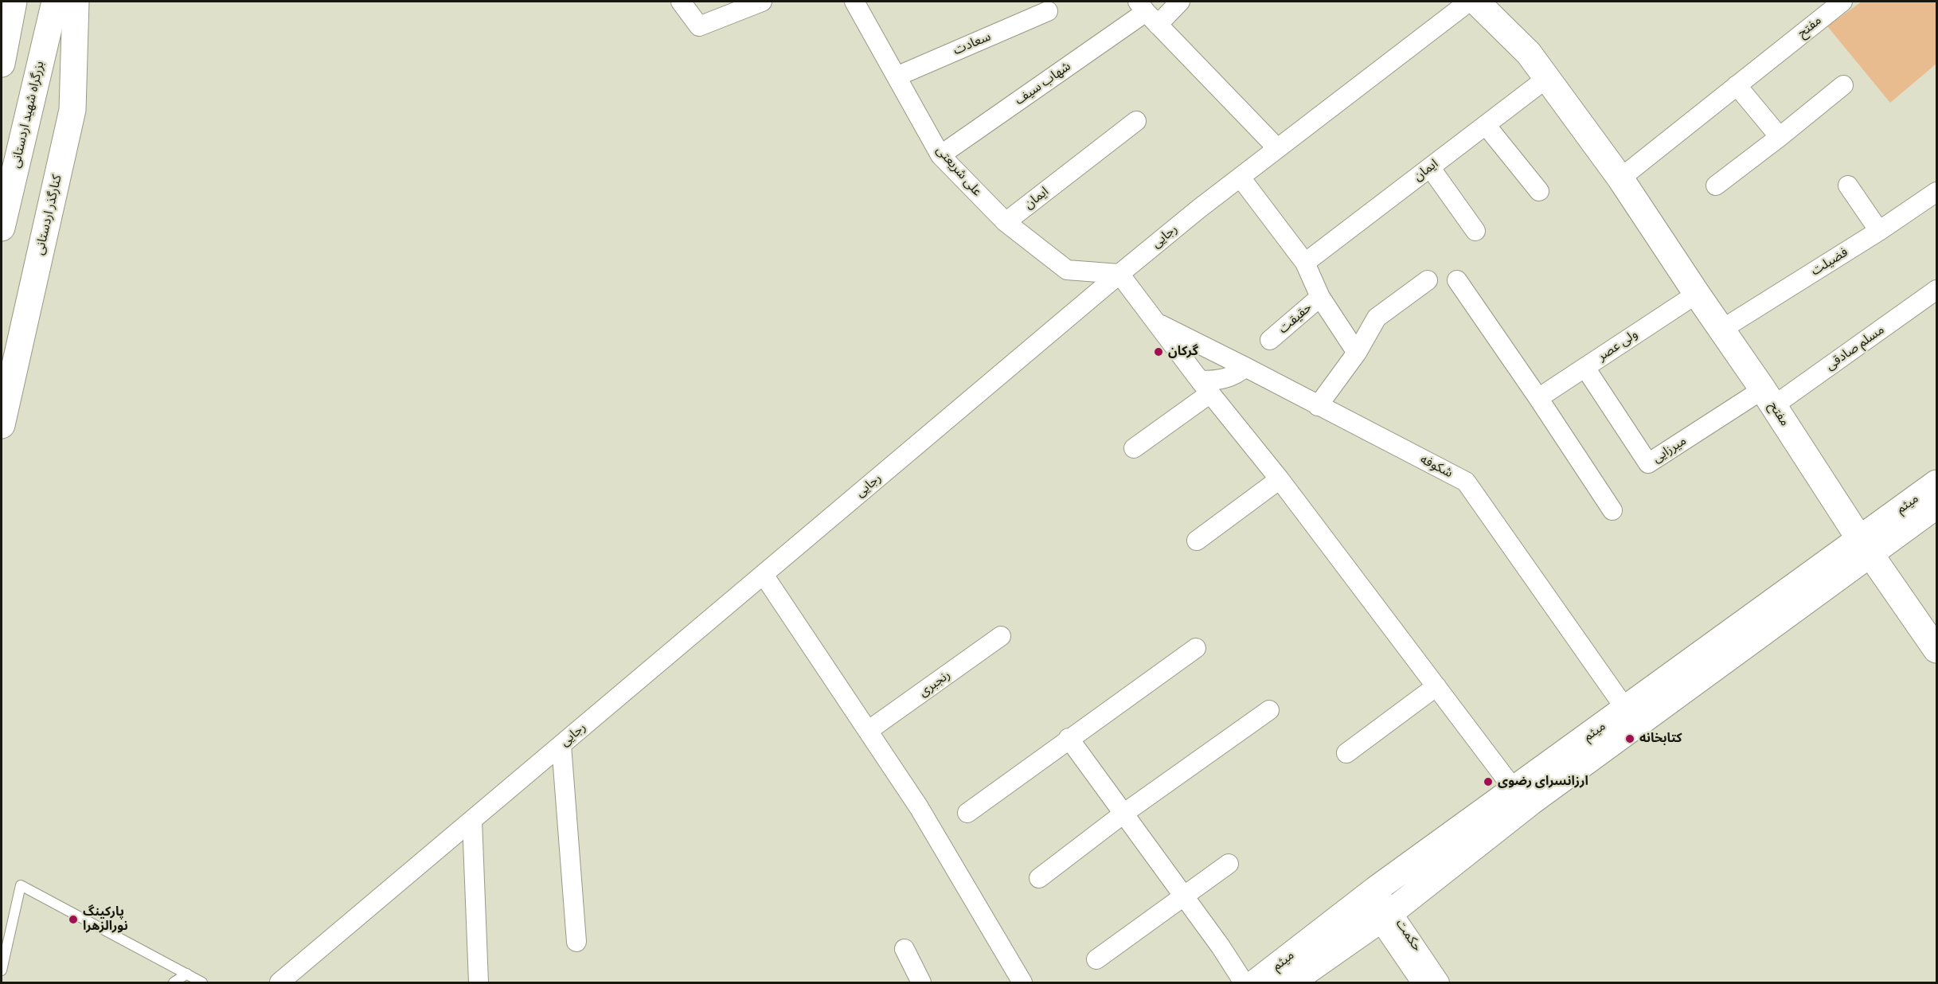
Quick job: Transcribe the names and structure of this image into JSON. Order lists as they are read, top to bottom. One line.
{"streets":{"main road":["مفتح","بزرگراه شهید اردستانی","کنارگذر اردستانی","میثم"],"street":["سعادت","شهاب سیف","ایمان","علی شریعتی","رجایی","فضیلت","حقیقت","ولی عصر","مسلم صادقی","میرزایی","شکوفه","رنجبری","حکمت"]},"crossings":[["مفتح","ایمان"],["مفتح","فضیلت"],["مفتح","ولی عصر"],["مفتح","مسلم صادقی"],["مفتح","میرزایی"],["مفتح","میثم"],["سعادت","علی شریعتی"],["شهاب سیف","علی شریعتی"],["ایمان","علی شریعتی"],["علی شریعتی","رجایی"],["ولی عصر","میرزایی"],["مسلم صادقی","میرزایی"],["شکوفه","میثم"],["میثم","حکمت"]],"places":["گرکان","کتابخانه","ارزانسرای رضوی","پارکینگ نورالزهرا"]}
